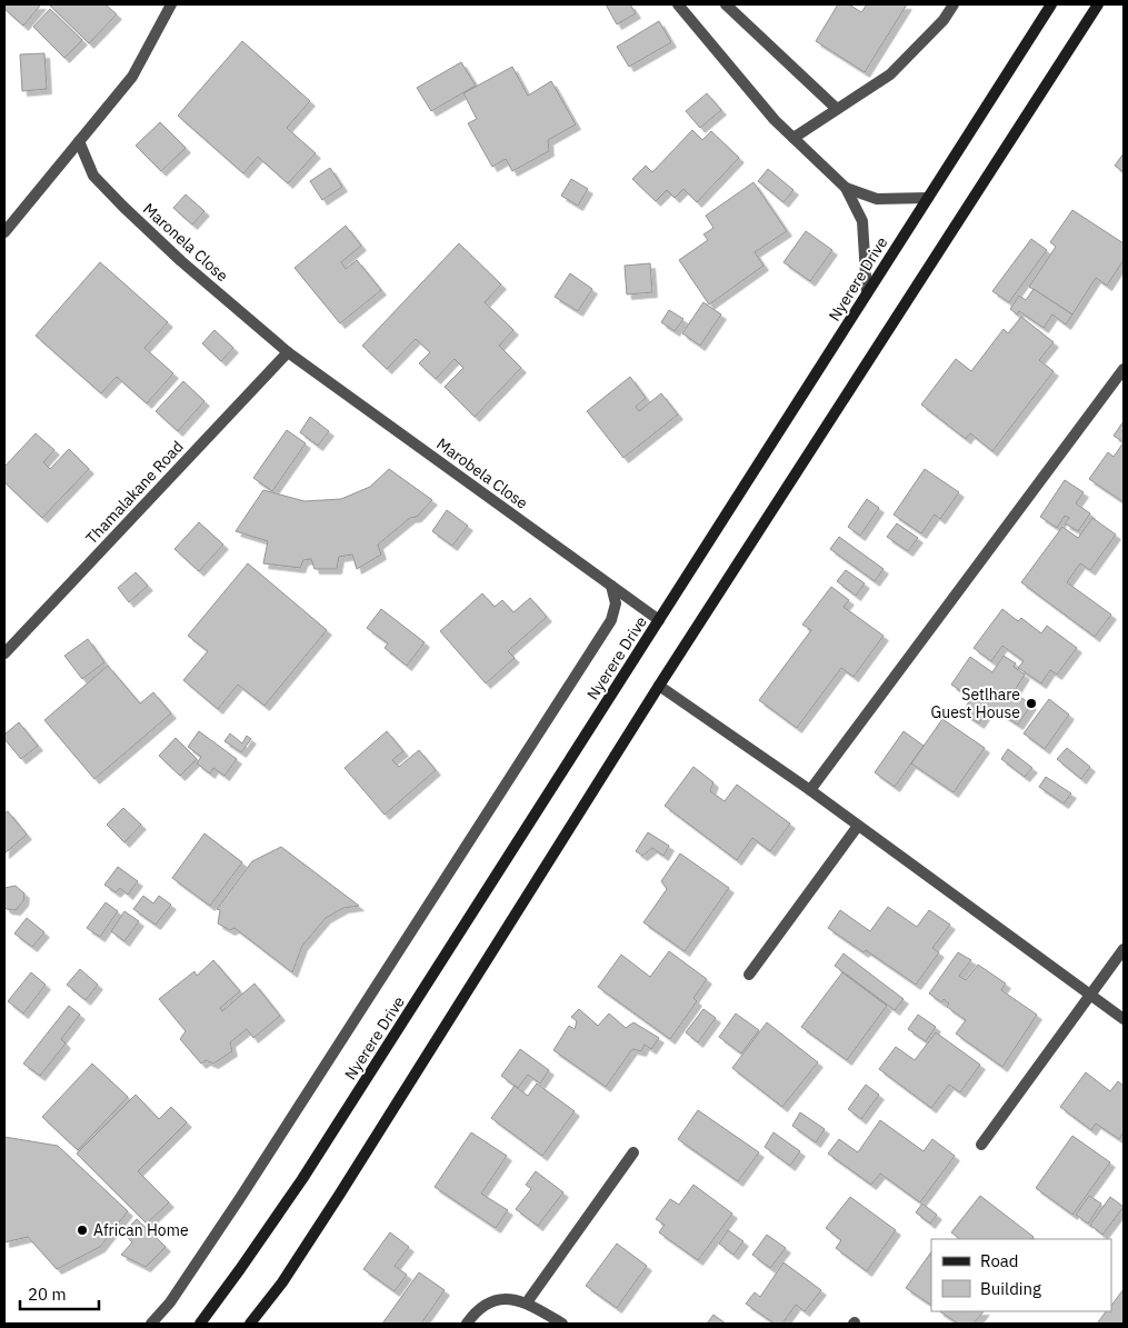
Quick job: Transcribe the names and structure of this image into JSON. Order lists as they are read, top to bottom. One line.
{"streets":{"main road":["Nyerere Drive"],"street":["Maronela Close","Marobela Close","Thamalakane Road"]},"crossings":[["Maronela Close","Marobela Close"],["Maronela Close","Thamalakane Road"],["Nyerere Drive","Marobela Close"],["Marobela Close","Thamalakane Road"]],"places":["Setlhare Guest House","African Home"],"legend":["Road","Building"],"scale_bar":"20 m"}
